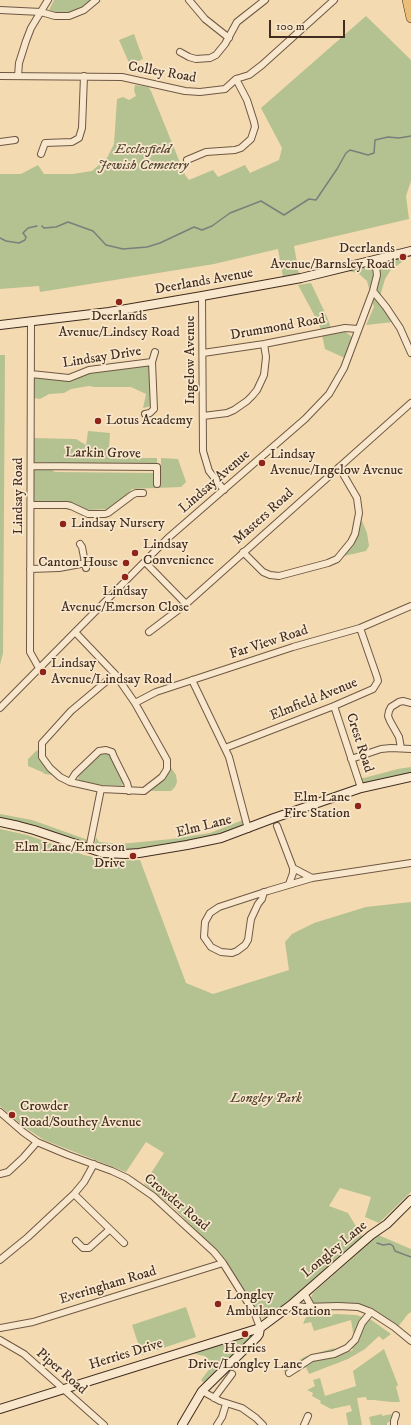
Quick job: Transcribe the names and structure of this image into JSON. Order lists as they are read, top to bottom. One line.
{"streets":{"street":["Colley Road","Deerlands Avenue","Drummond Road","Lindsay Drive","Ingelow Avenue","Larkin Grove","Lindsay Avenue","Lindsay Road","Masters Road","Far View Road","Elmfield Avenue","Crest Road","Elm Lane","Crowder Road","Longley Lane","Everingham Road","Herries Drive","Piper Road"]},"crossings":[["Deerlands Avenue","Ingelow Avenue"],["Deerlands Avenue","Lindsay Avenue"],["Deerlands Avenue","Lindsay Road"],["Drummond Road","Ingelow Avenue"],["Drummond Road","Lindsay Avenue"],["Lindsay Drive","Lindsay Road"],["Ingelow Avenue","Lindsay Avenue"],["Larkin Grove","Lindsay Road"],["Lindsay Avenue","Lindsay Road"],["Far View Road","Elmfield Avenue"],["Elmfield Avenue","Crest Road"],["Crest Road","Elm Lane"],["Crowder Road","Longley Lane"],["Crowder Road","Everingham Road"],["Crowder Road","Herries Drive"],["Longley Lane","Herries Drive"],["Herries Drive","Piper Road"]],"parks":["Ecclesfield Jewish Cemetery","Longley Park"],"places":["Deerlands Avenue/Barnsley Road","Deerlands Avenue/Lindsey Road","Lotus Academy","Lindsay Avenue/Ingelow Avenue","Lindsay Nursery","Lindsay Convenience","Canton House","Lindsay Avenue/Emerson Close","Lindsay Avenue/Lindsay Road","Elm Lane Fire Station","Elm Lane/Emerson Drive","Crowder Road/Southey Avenue","Longley Ambulance Station","Herries Drive/Longley Lane"],"scale_bar":"100 m"}
